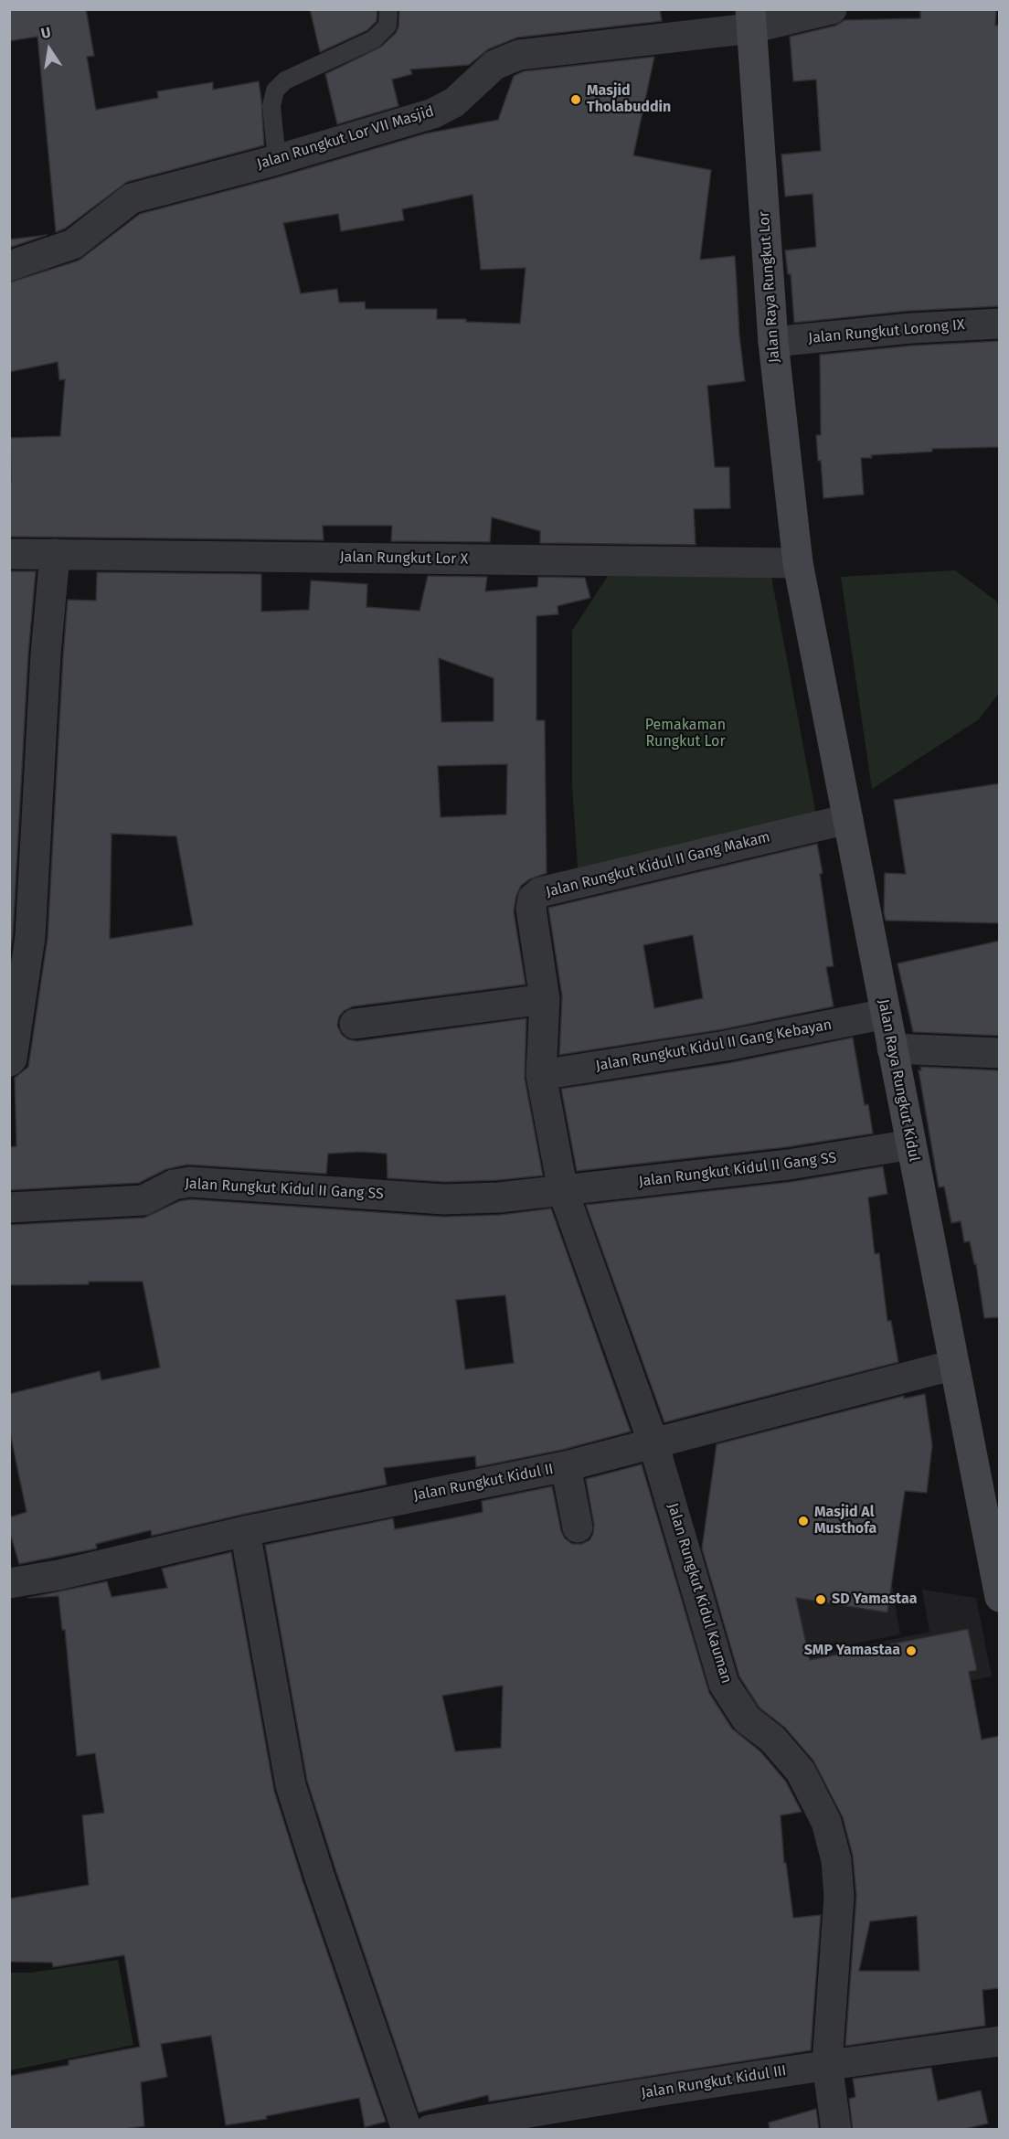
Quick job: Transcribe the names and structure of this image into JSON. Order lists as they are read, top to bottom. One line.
{"streets":{"main road":["Jalan Raya Rungkut Lor","Jalan Raya Rungkut Kidul"],"street":["Jalan Rungkut Lor VII Masjid","Jalan Rungkut Lorong IX","Jalan Rungkut Lor X","Jalan Rungkut Kidul II Gang Makam","Jalan Rungkut Kidul II Gang Kebayan","Jalan Rungkut Kidul II Gang SS","Jalan Rungkut Kidul II","Jalan Rungkut Kidul Kauman","Jalan Rungkut Kidul III"]},"crossings":[["Jalan Rungkut Lor VII Masjid","Jalan Raya Rungkut Lor"],["Jalan Raya Rungkut Lor","Jalan Rungkut Lorong IX"],["Jalan Raya Rungkut Lor","Jalan Rungkut Lor X"],["Jalan Raya Rungkut Lor","Jalan Raya Rungkut Kidul"],["Jalan Rungkut Lor X","Jalan Raya Rungkut Kidul"],["Jalan Rungkut Kidul II Gang Makam","Jalan Rungkut Kidul II Gang Kebayan"],["Jalan Rungkut Kidul II Gang Makam","Jalan Raya Rungkut Kidul"],["Jalan Rungkut Kidul II Gang Makam","Jalan Rungkut Kidul II Gang SS"],["Jalan Rungkut Kidul II Gang Kebayan","Jalan Raya Rungkut Kidul"],["Jalan Raya Rungkut Kidul","Jalan Rungkut Kidul II Gang SS"],["Jalan Raya Rungkut Kidul","Jalan Rungkut Kidul II"],["Jalan Rungkut Kidul II","Jalan Rungkut Kidul Kauman"],["Jalan Rungkut Kidul Kauman","Jalan Rungkut Kidul III"]],"parks":["Pemakaman Rungkut Lor"],"places":["Masjid Tholabuddin","Masjid Al Musthofa","SD Yamastaa","SMP Yamastaa"],"north":"top"}
